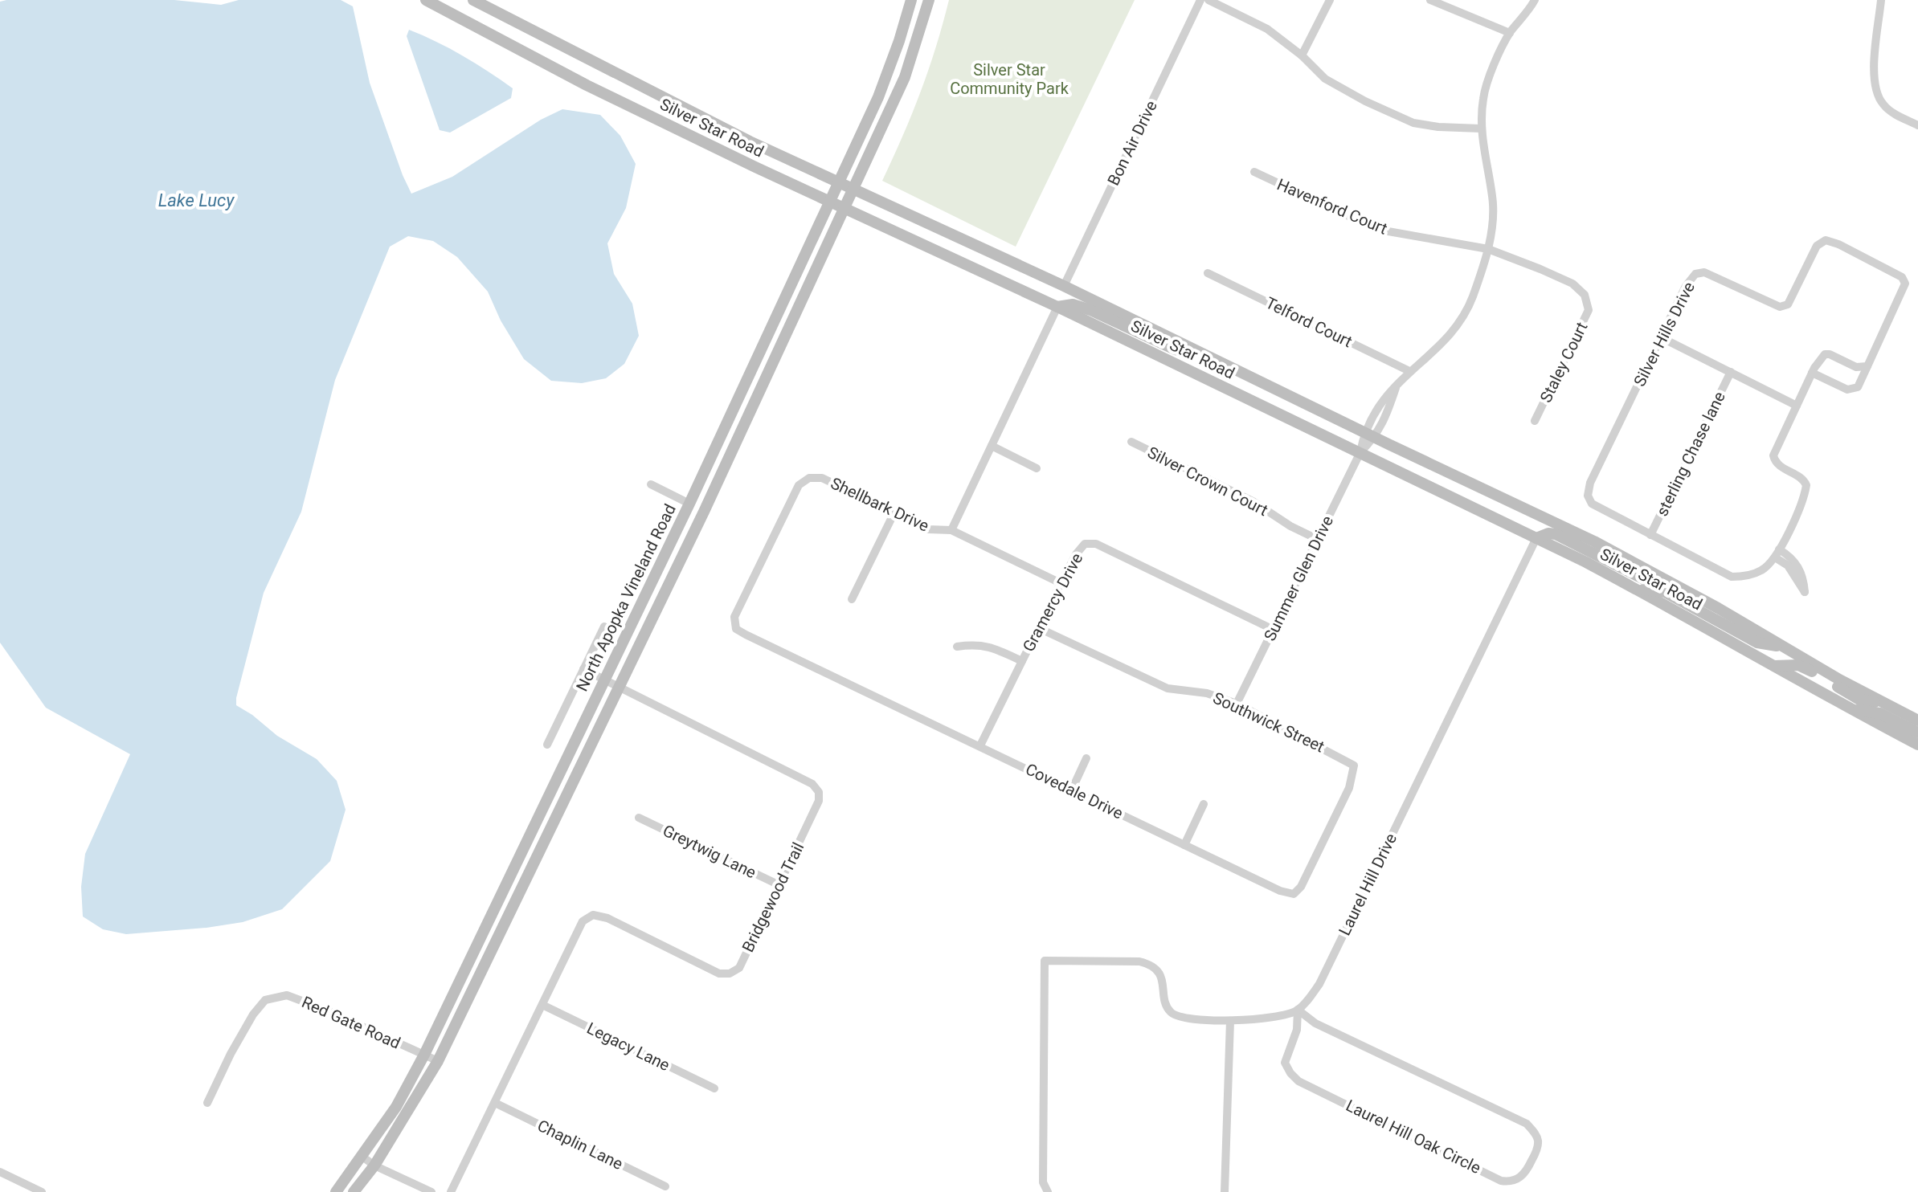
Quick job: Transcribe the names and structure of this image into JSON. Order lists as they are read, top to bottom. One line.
{"streets":{"main road":["Silver Star Road","North Apopka Vineland Road"],"street":["Bon Air Drive","Havenford Court","Telford Court","Silver Hills Drive","Staley Court","sterling Chase lane","Silver Crown Court","Shellbark Drive","Summer Glen Drive","Gramercy Drive","Southwick Street","Covedale Drive","Greytwig Lane","Laurel Hill Drive","Bridgewood Trail","Red Gate Road","Legacy Lane","Laurel Hill Oak Circle","Chaplin Lane"]},"crossings":[["Silver Star Road","Bon Air Drive"],["Silver Star Road","Summer Glen Drive"],["Silver Star Road","North Apopka Vineland Road"],["Silver Star Road","Laurel Hill Drive"],["Havenford Court","Staley Court"],["Silver Hills Drive","sterling Chase lane"],["Silver Crown Court","Summer Glen Drive"],["Shellbark Drive","Gramercy Drive"],["Shellbark Drive","Covedale Drive"],["Summer Glen Drive","Gramercy Drive"],["Summer Glen Drive","Southwick Street"],["North Apopka Vineland Road","Bridgewood Trail"],["North Apopka Vineland Road","Red Gate Road"],["Gramercy Drive","Southwick Street"],["Gramercy Drive","Covedale Drive"],["Southwick Street","Covedale Drive"],["Greytwig Lane","Bridgewood Trail"],["Laurel Hill Drive","Laurel Hill Oak Circle"],["Bridgewood Trail","Legacy Lane"],["Bridgewood Trail","Chaplin Lane"]],"water":["Lake Lucy"],"parks":["Silver Star Community Park"]}
